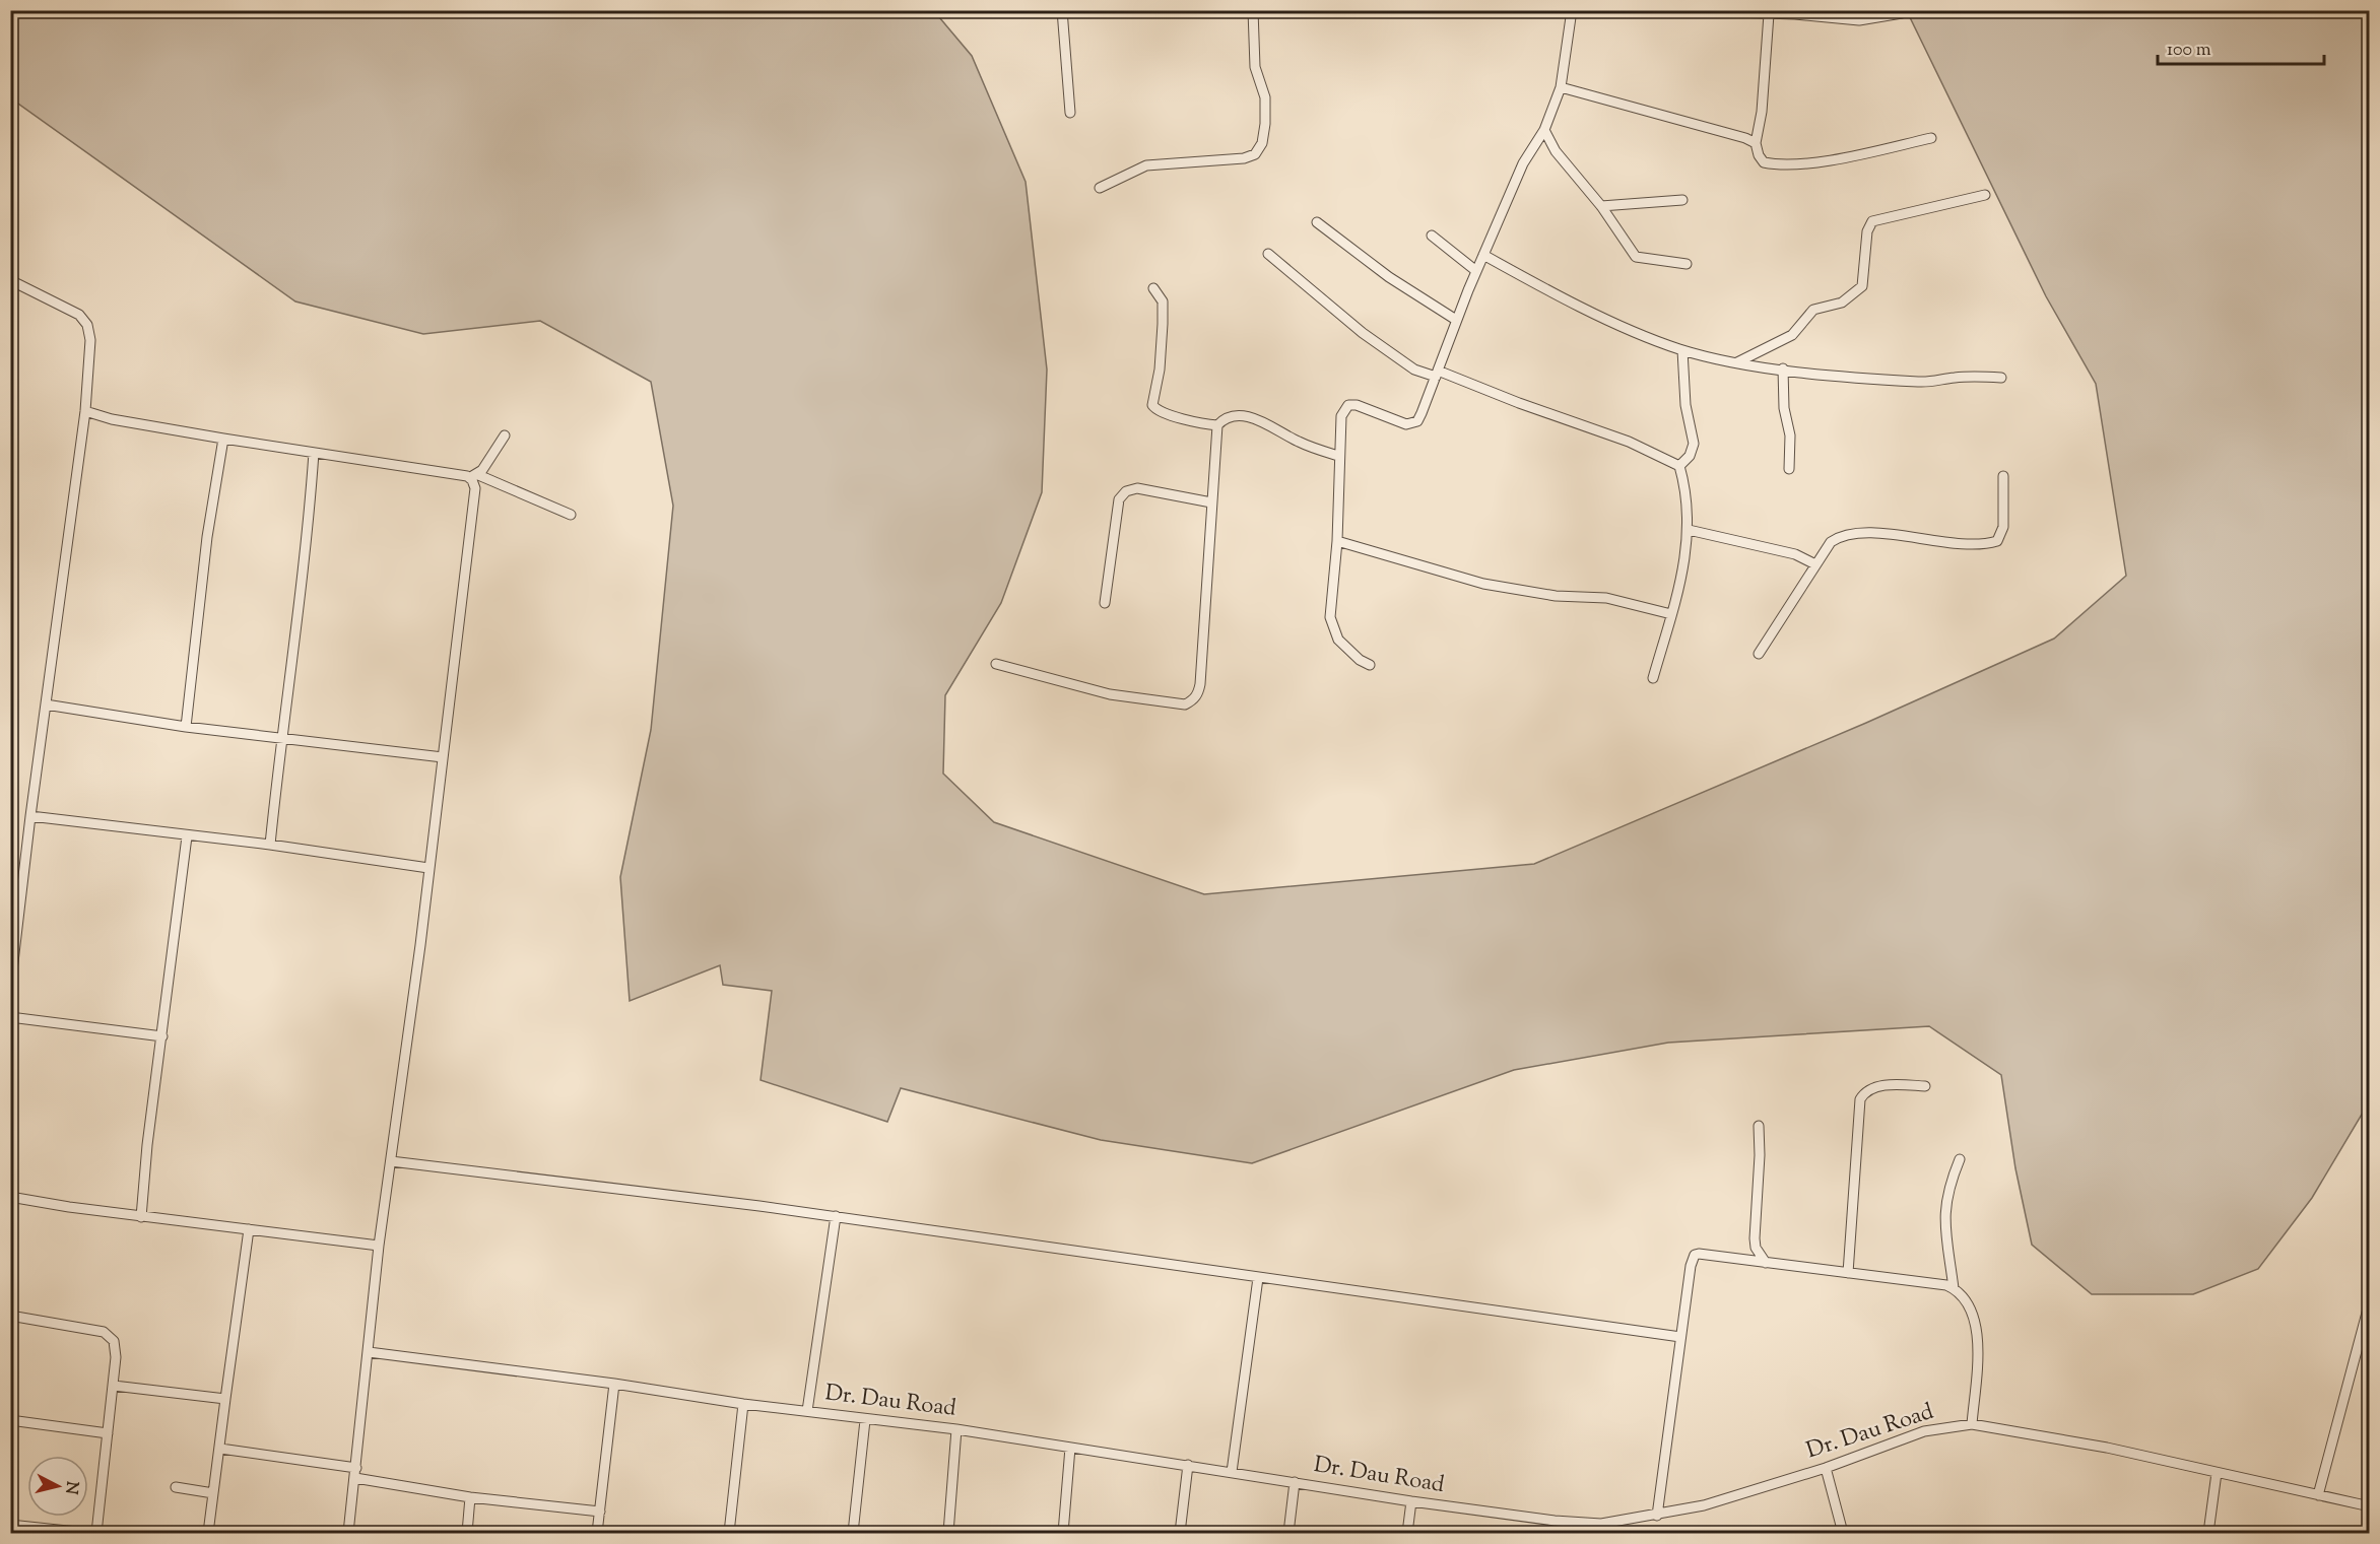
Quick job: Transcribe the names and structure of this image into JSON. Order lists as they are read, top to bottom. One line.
{"streets":{"street":["Dr. Dau Road"]},"scale_bar":"100 m","north":"right"}
